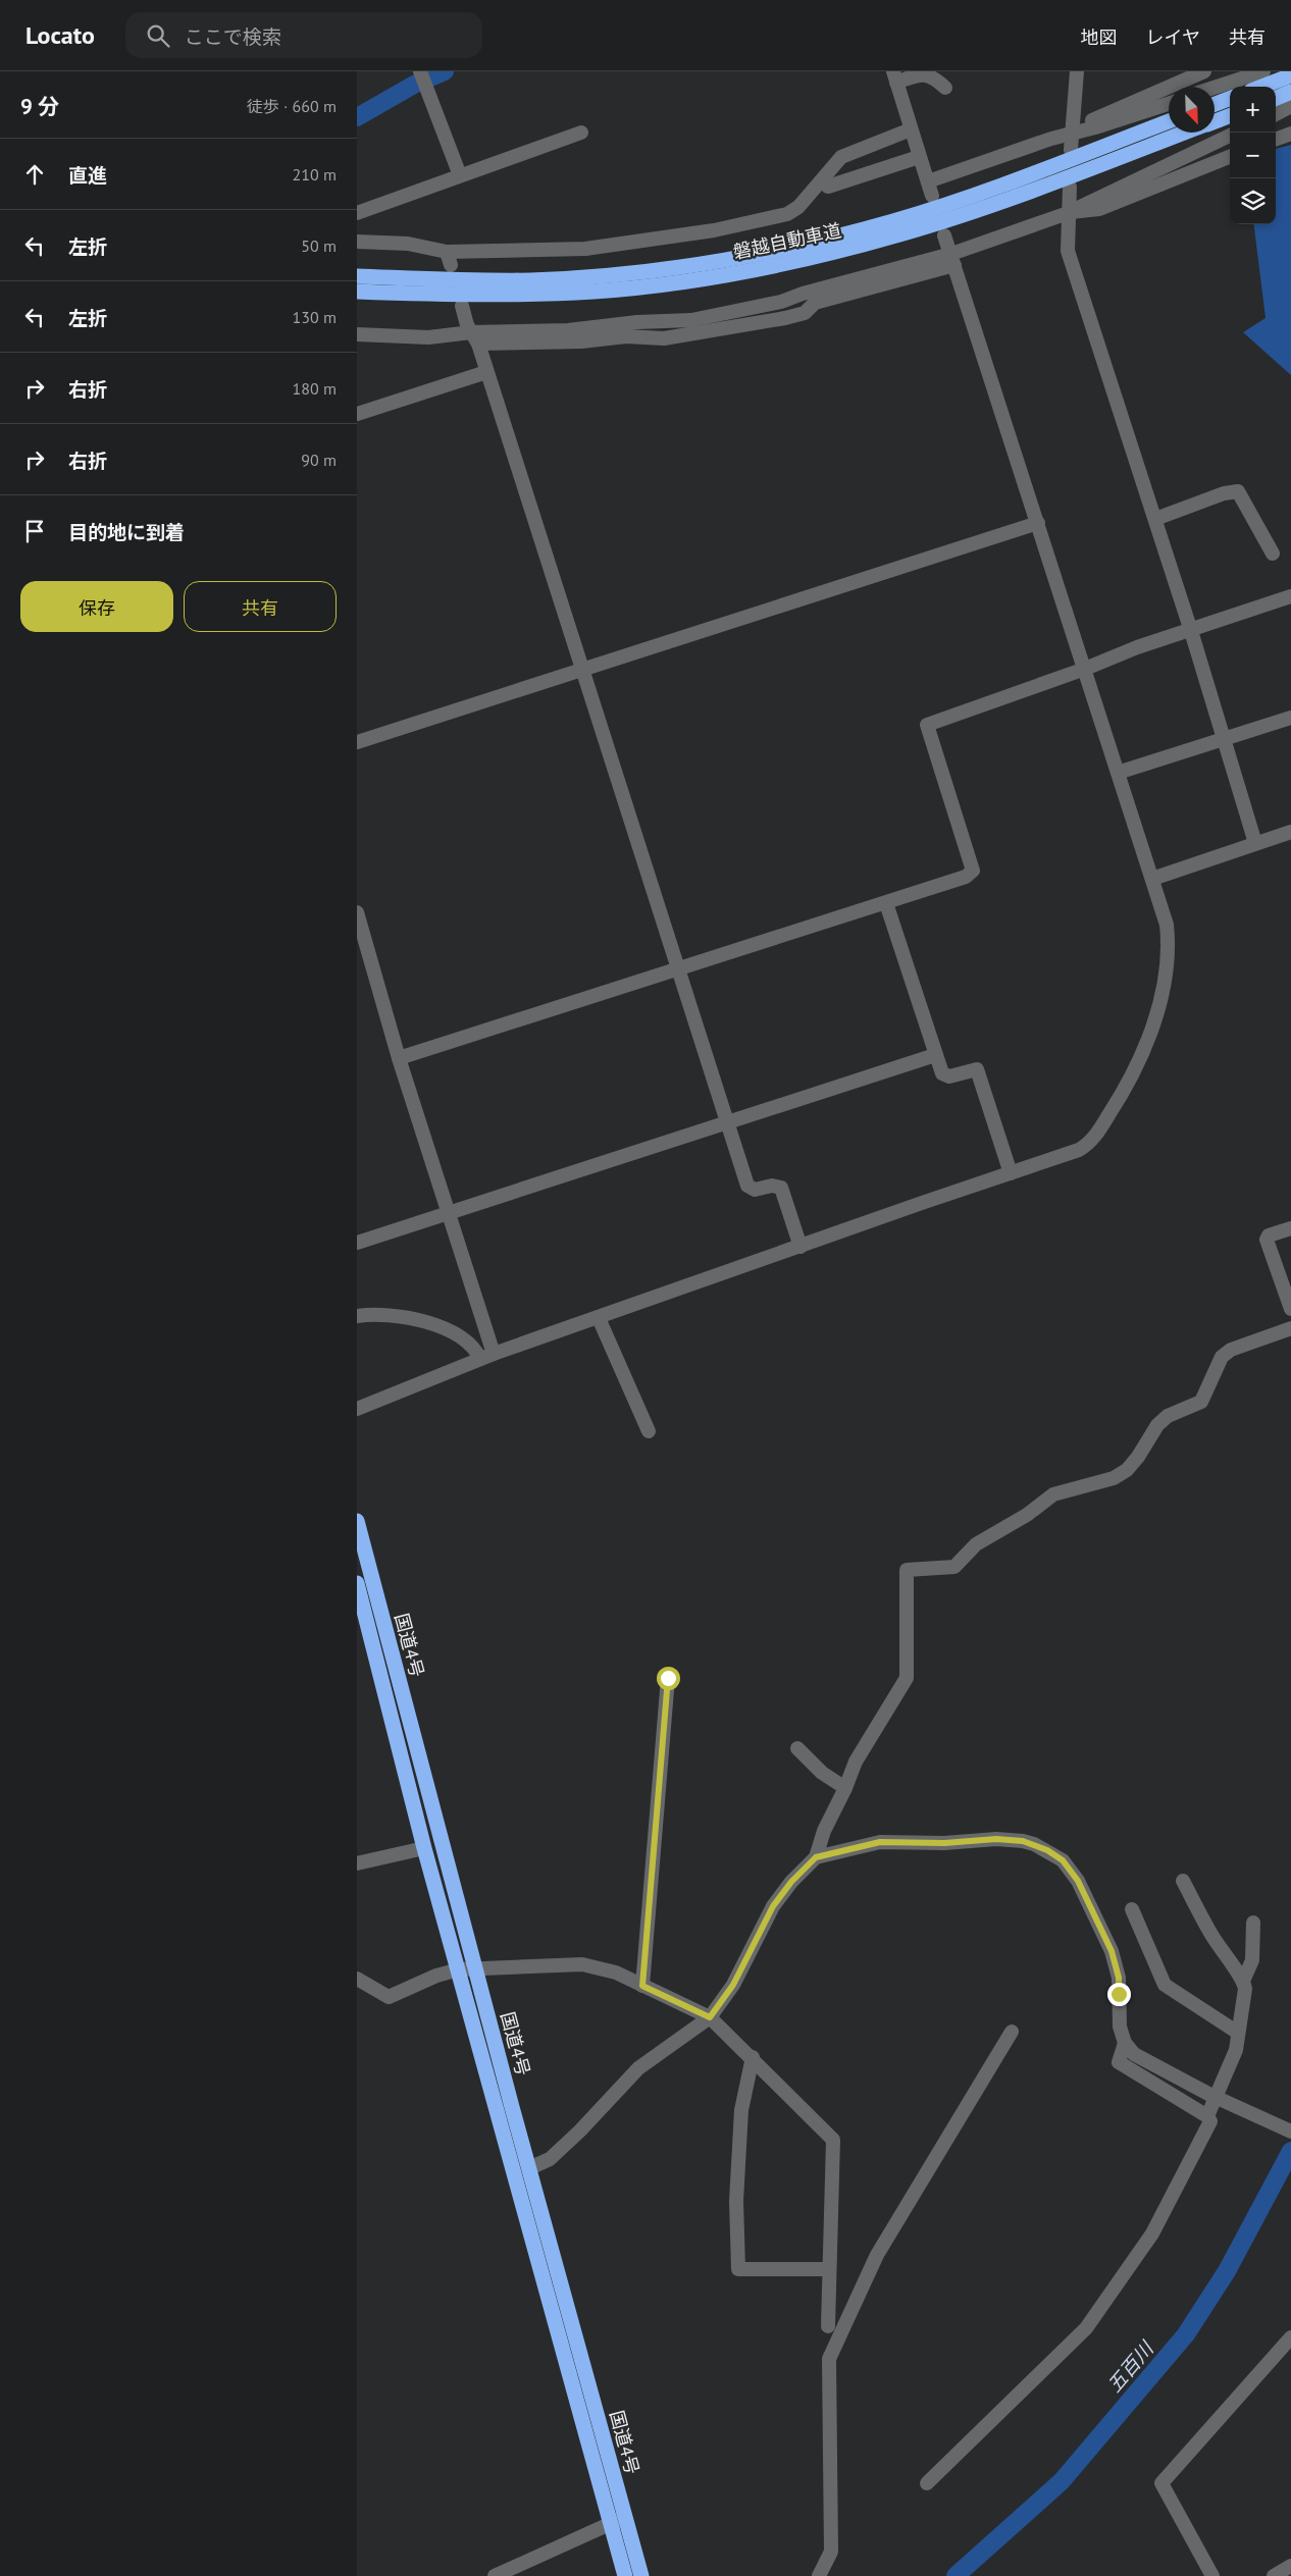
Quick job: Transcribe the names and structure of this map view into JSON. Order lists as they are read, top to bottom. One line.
{"streets":{"highway":["磐越自動車道","国道4号"]},"water":["五百川"],"north":"bottom right","page":{"header":"Locato","search":"ここで検索","nav":["地図","レイヤ","共有"],"heading":["9 分","徒歩 · 660 m"],"map_buttons":["+","−"],"list":[["直進","210 m"],["左折","50 m"],["左折","130 m"],["右折","180 m"],["右折","90 m"],"目的地に到着"],"buttons":["保存","共有"]}}
